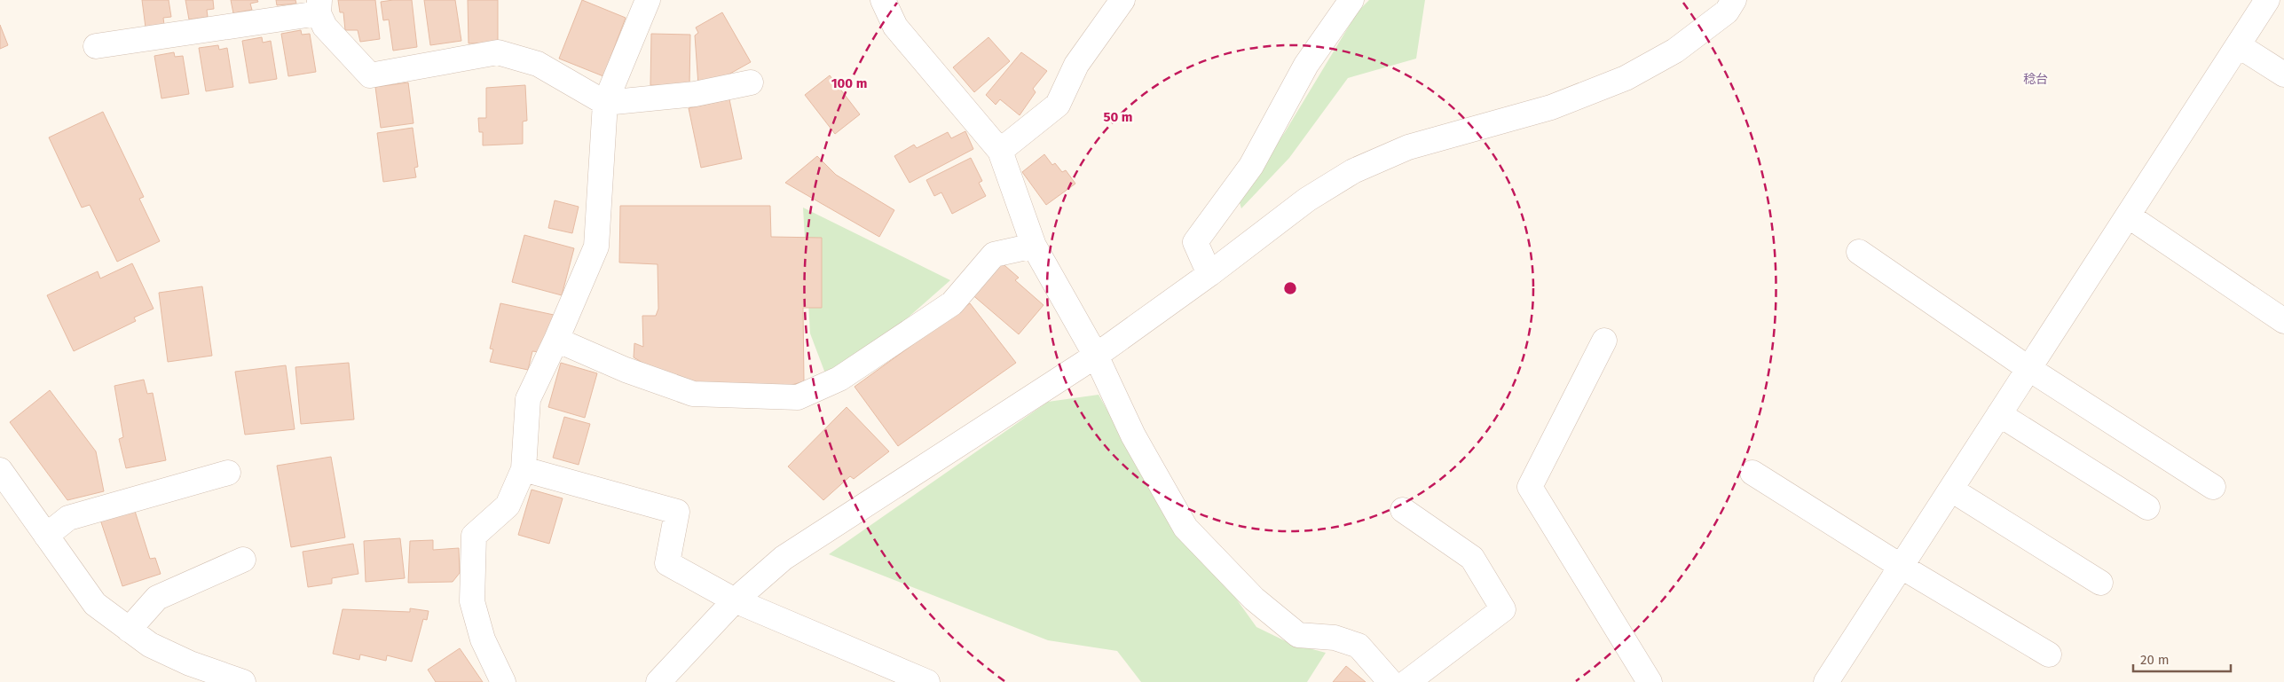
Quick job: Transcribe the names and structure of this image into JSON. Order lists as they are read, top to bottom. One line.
{"districts":["稔台"],"scale_bar":"20 m","rings":["100 m","50 m"]}
